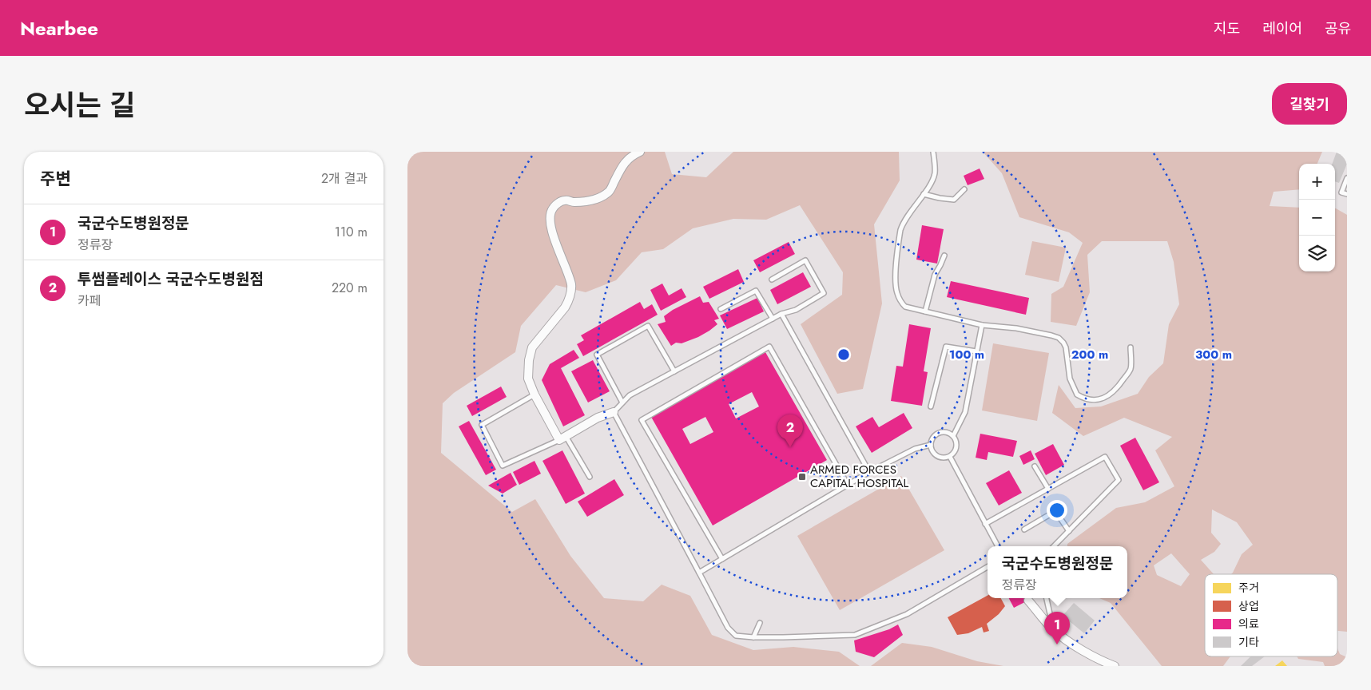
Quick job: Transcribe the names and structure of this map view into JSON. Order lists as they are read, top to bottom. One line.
{"places":{"transit":["ARMED FORCES CAPITAL HOSPITAL"]},"legend":["주거","상업","의료","기타"],"page":{"header":"Nearbee","nav":["지도","레이어","공유"],"title":"오시는 길","buttons":"길찾기","heading":["주변","2개 결과"],"map_buttons":["+","−"],"list":[{"mark":"1","name":"국군수도병원정문","note":"정류장","value":"110 m"},{"mark":"2","name":"투썸플레이스 국군수도병원점","note":"카페","value":"220 m"}],"pins":["2","1"],"popup":["국군수도병원정문","정류장"]},"rings":["100 m","200 m","300 m"]}
